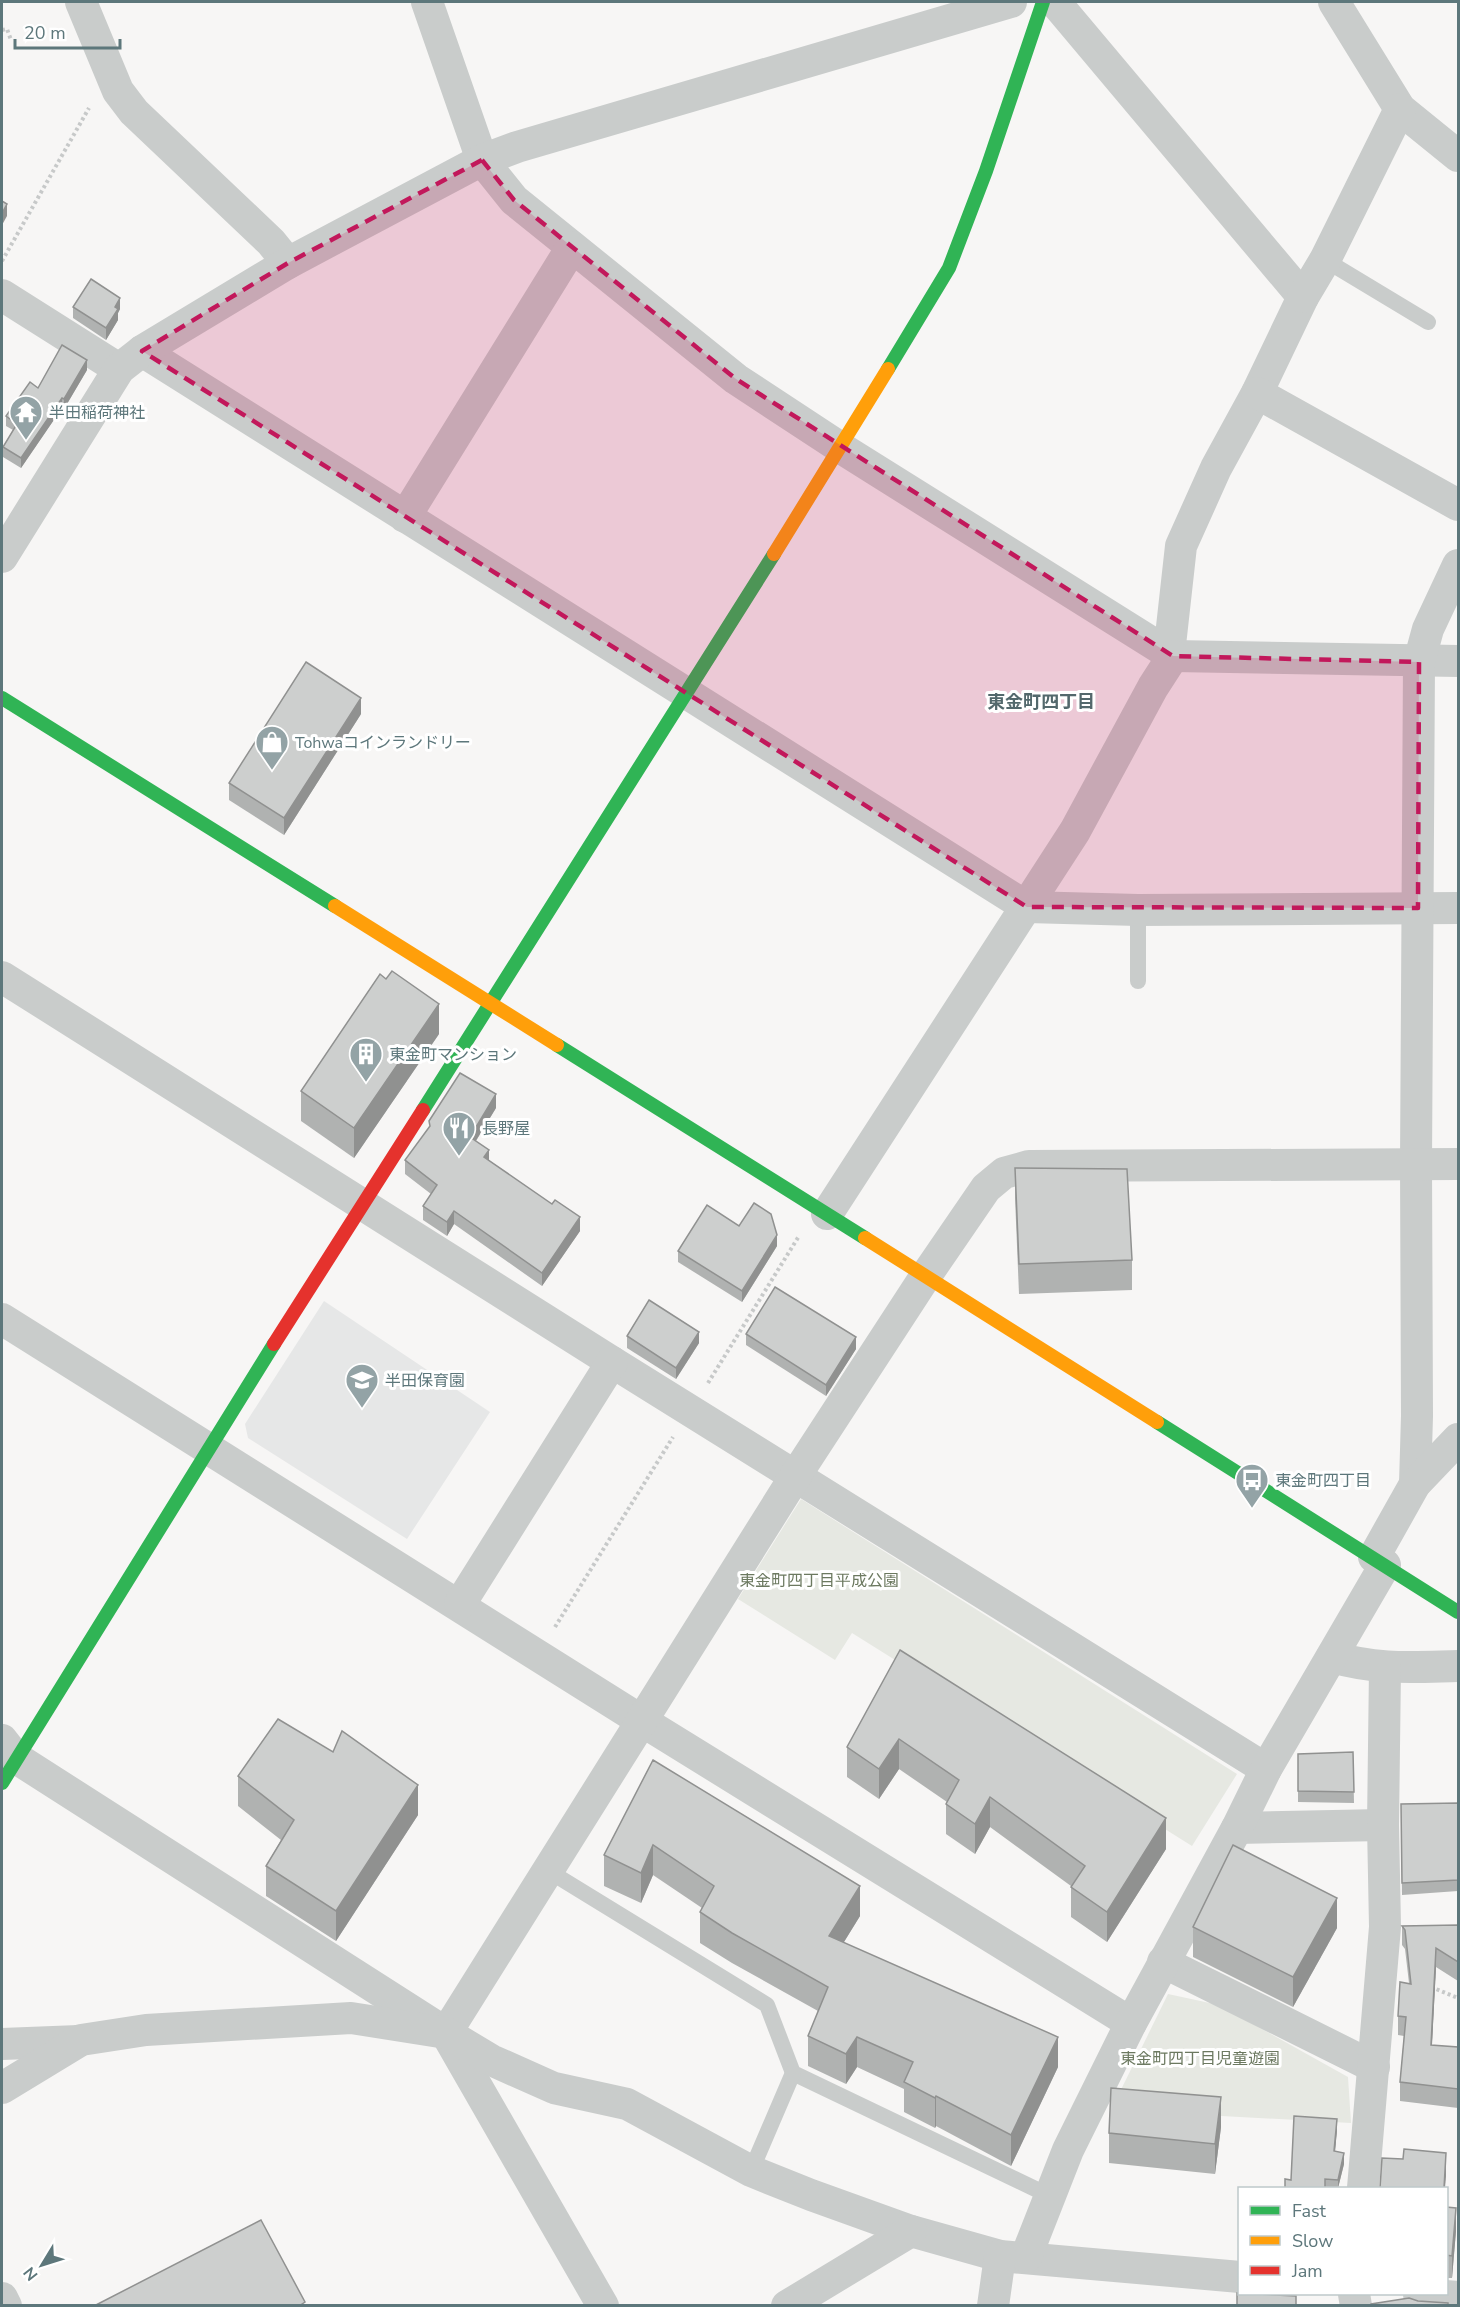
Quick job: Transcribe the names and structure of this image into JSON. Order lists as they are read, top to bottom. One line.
{"districts":["東金町四丁目"],"parks":["東金町四丁目平成公園","東金町四丁目児童遊園"],"places":{"temple":["半田稲荷神社"],"shop":["Tohwaコインランドリー"],"building":["東金町マンション"],"restaurant":["長野屋"],"school or university":["半田保育園"],"bus stop":["東金町四丁目"]},"legend":["Fast","Slow","Jam"],"scale_bar":"20 m","north":"bottom left"}
